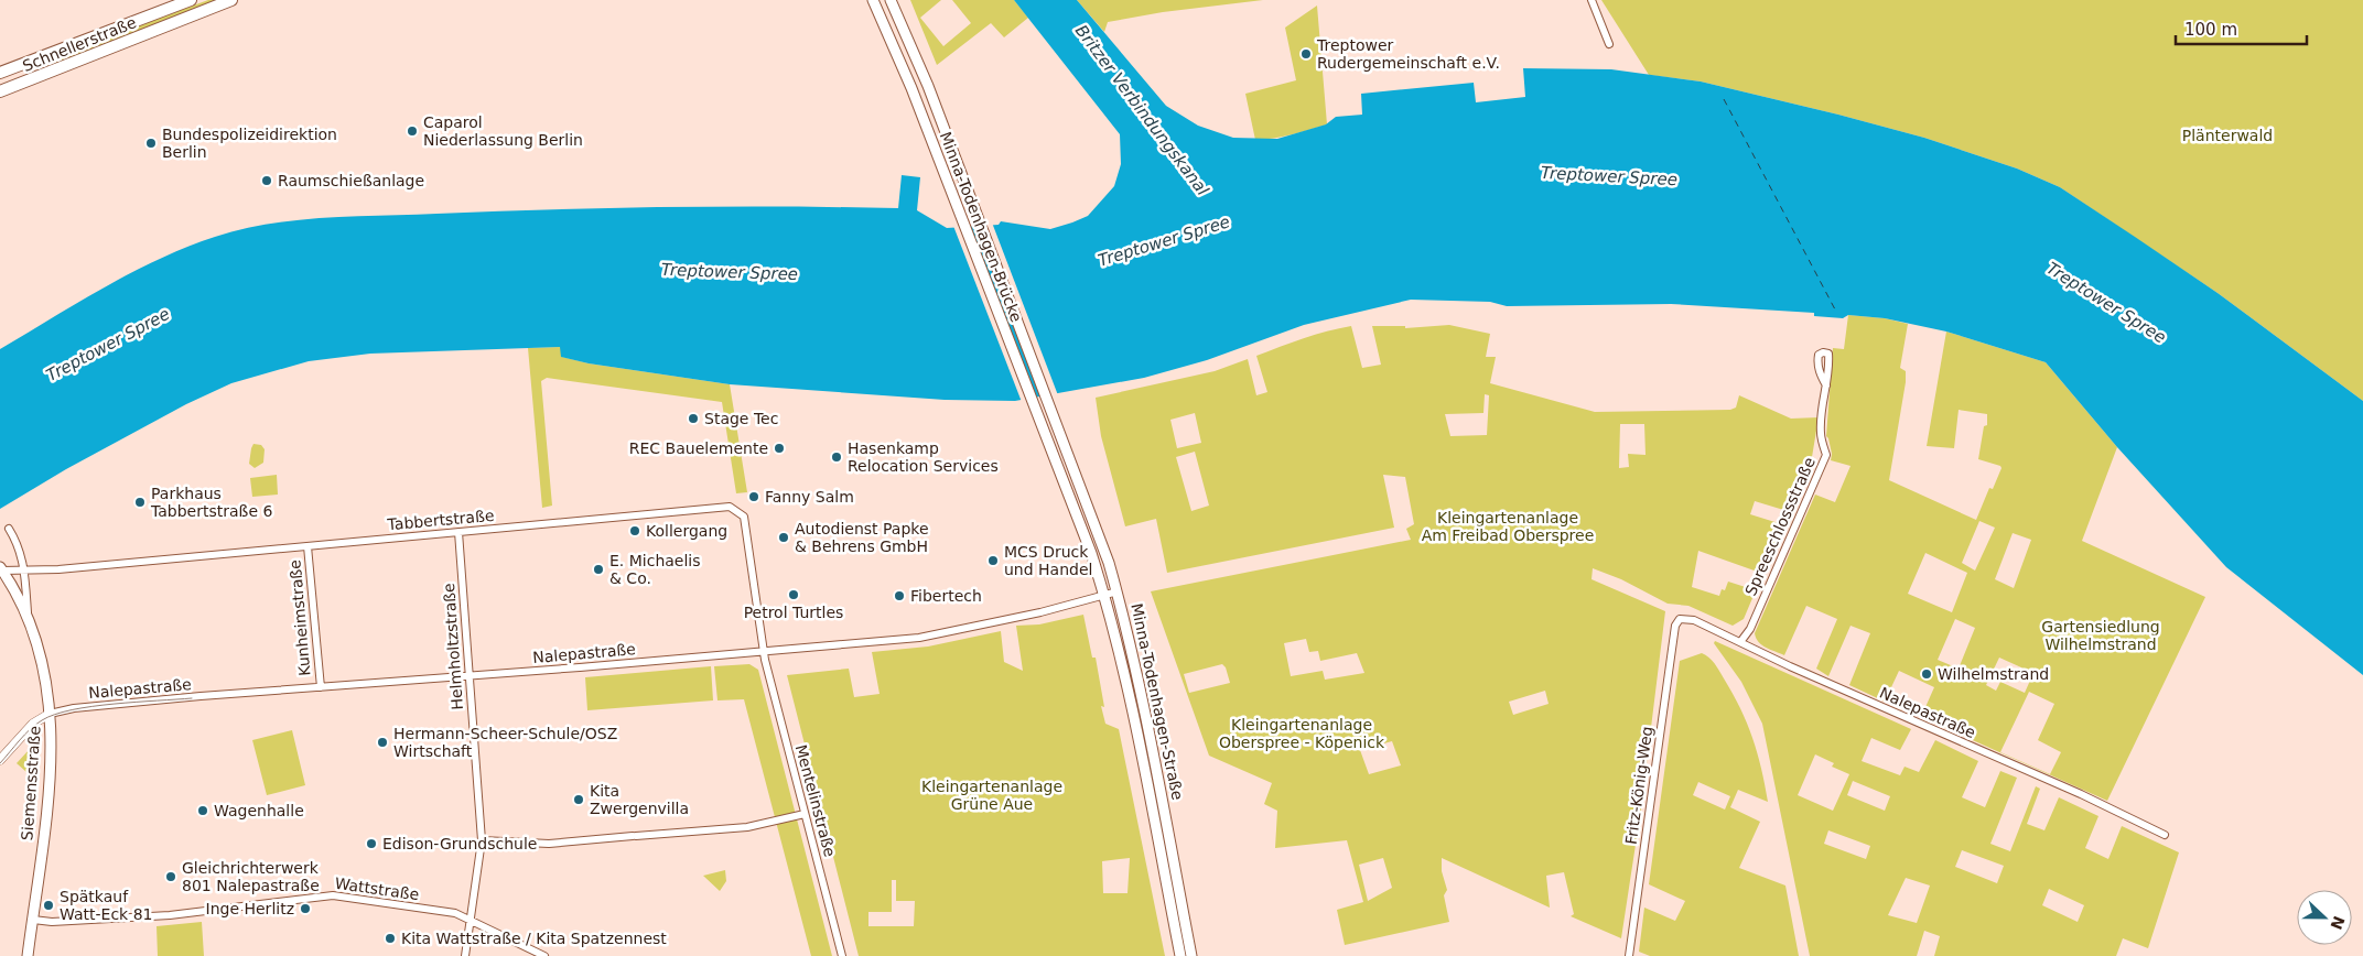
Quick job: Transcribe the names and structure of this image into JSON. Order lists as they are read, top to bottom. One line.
{"streets":{"main road":["Schnellerstraße","Minna-Todenhagen-Brücke","Minna-Todenhagen-Straße","Siemensstraße"],"street":["Tabbertstraße","Spreeschlossstraße","Kunheimstraße","Helmholtzstraße","Nalepastraße","Fritz-König-Weg","Mentelinstraße","Wattstraße"]},"crossings":[["Minna-Todenhagen-Brücke","Minna-Todenhagen-Straße"],["Tabbertstraße","Kunheimstraße"],["Tabbertstraße","Helmholtzstraße"],["Tabbertstraße","Nalepastraße"],["Tabbertstraße","Siemensstraße"],["Tabbertstraße","Mentelinstraße"],["Spreeschlossstraße","Nalepastraße"],["Kunheimstraße","Nalepastraße"],["Helmholtzstraße","Nalepastraße"],["Helmholtzstraße","Wattstraße"],["Nalepastraße","Minna-Todenhagen-Straße"],["Nalepastraße","Siemensstraße"],["Nalepastraße","Fritz-König-Weg"],["Nalepastraße","Mentelinstraße"],["Siemensstraße","Wattstraße"]],"water":["Britzer Verbindungskanal","Treptower Spree"],"parks":["Plänterwald","Kleingartenanlage Am Freibad Oberspree","Gartensiedlung Wilhelmstrand","Kleingartenanlage Oberspree - Köpenick","Kleingartenanlage Grüne Aue"],"places":["Treptower Rudergemeinschaft e.V.","Caparol Niederlassung Berlin","Bundespolizeidirektion Berlin","Raumschießanlage","Stage Tec","REC Bauelemente","Hasenkamp Relocation Services","Fanny Salm","Parkhaus Tabbertstraße 6","Kollergang","Autodienst Papke & Behrens GmbH","MCS Druck und Handel","E. Michaelis & Co.","Petrol Turtles","Fibertech","Wilhelmstrand","Hermann-Scheer-Schule/OSZ Wirtschaft","Kita Zwergenvilla","Wagenhalle","Edison-Grundschule","Gleichrichterwerk 801 Nalepastraße","Spätkauf Watt-Eck 81","Inge Herlitz","Kita Wattstraße / Kita Spatzennest"],"scale_bar":"100 m","north":"right"}
